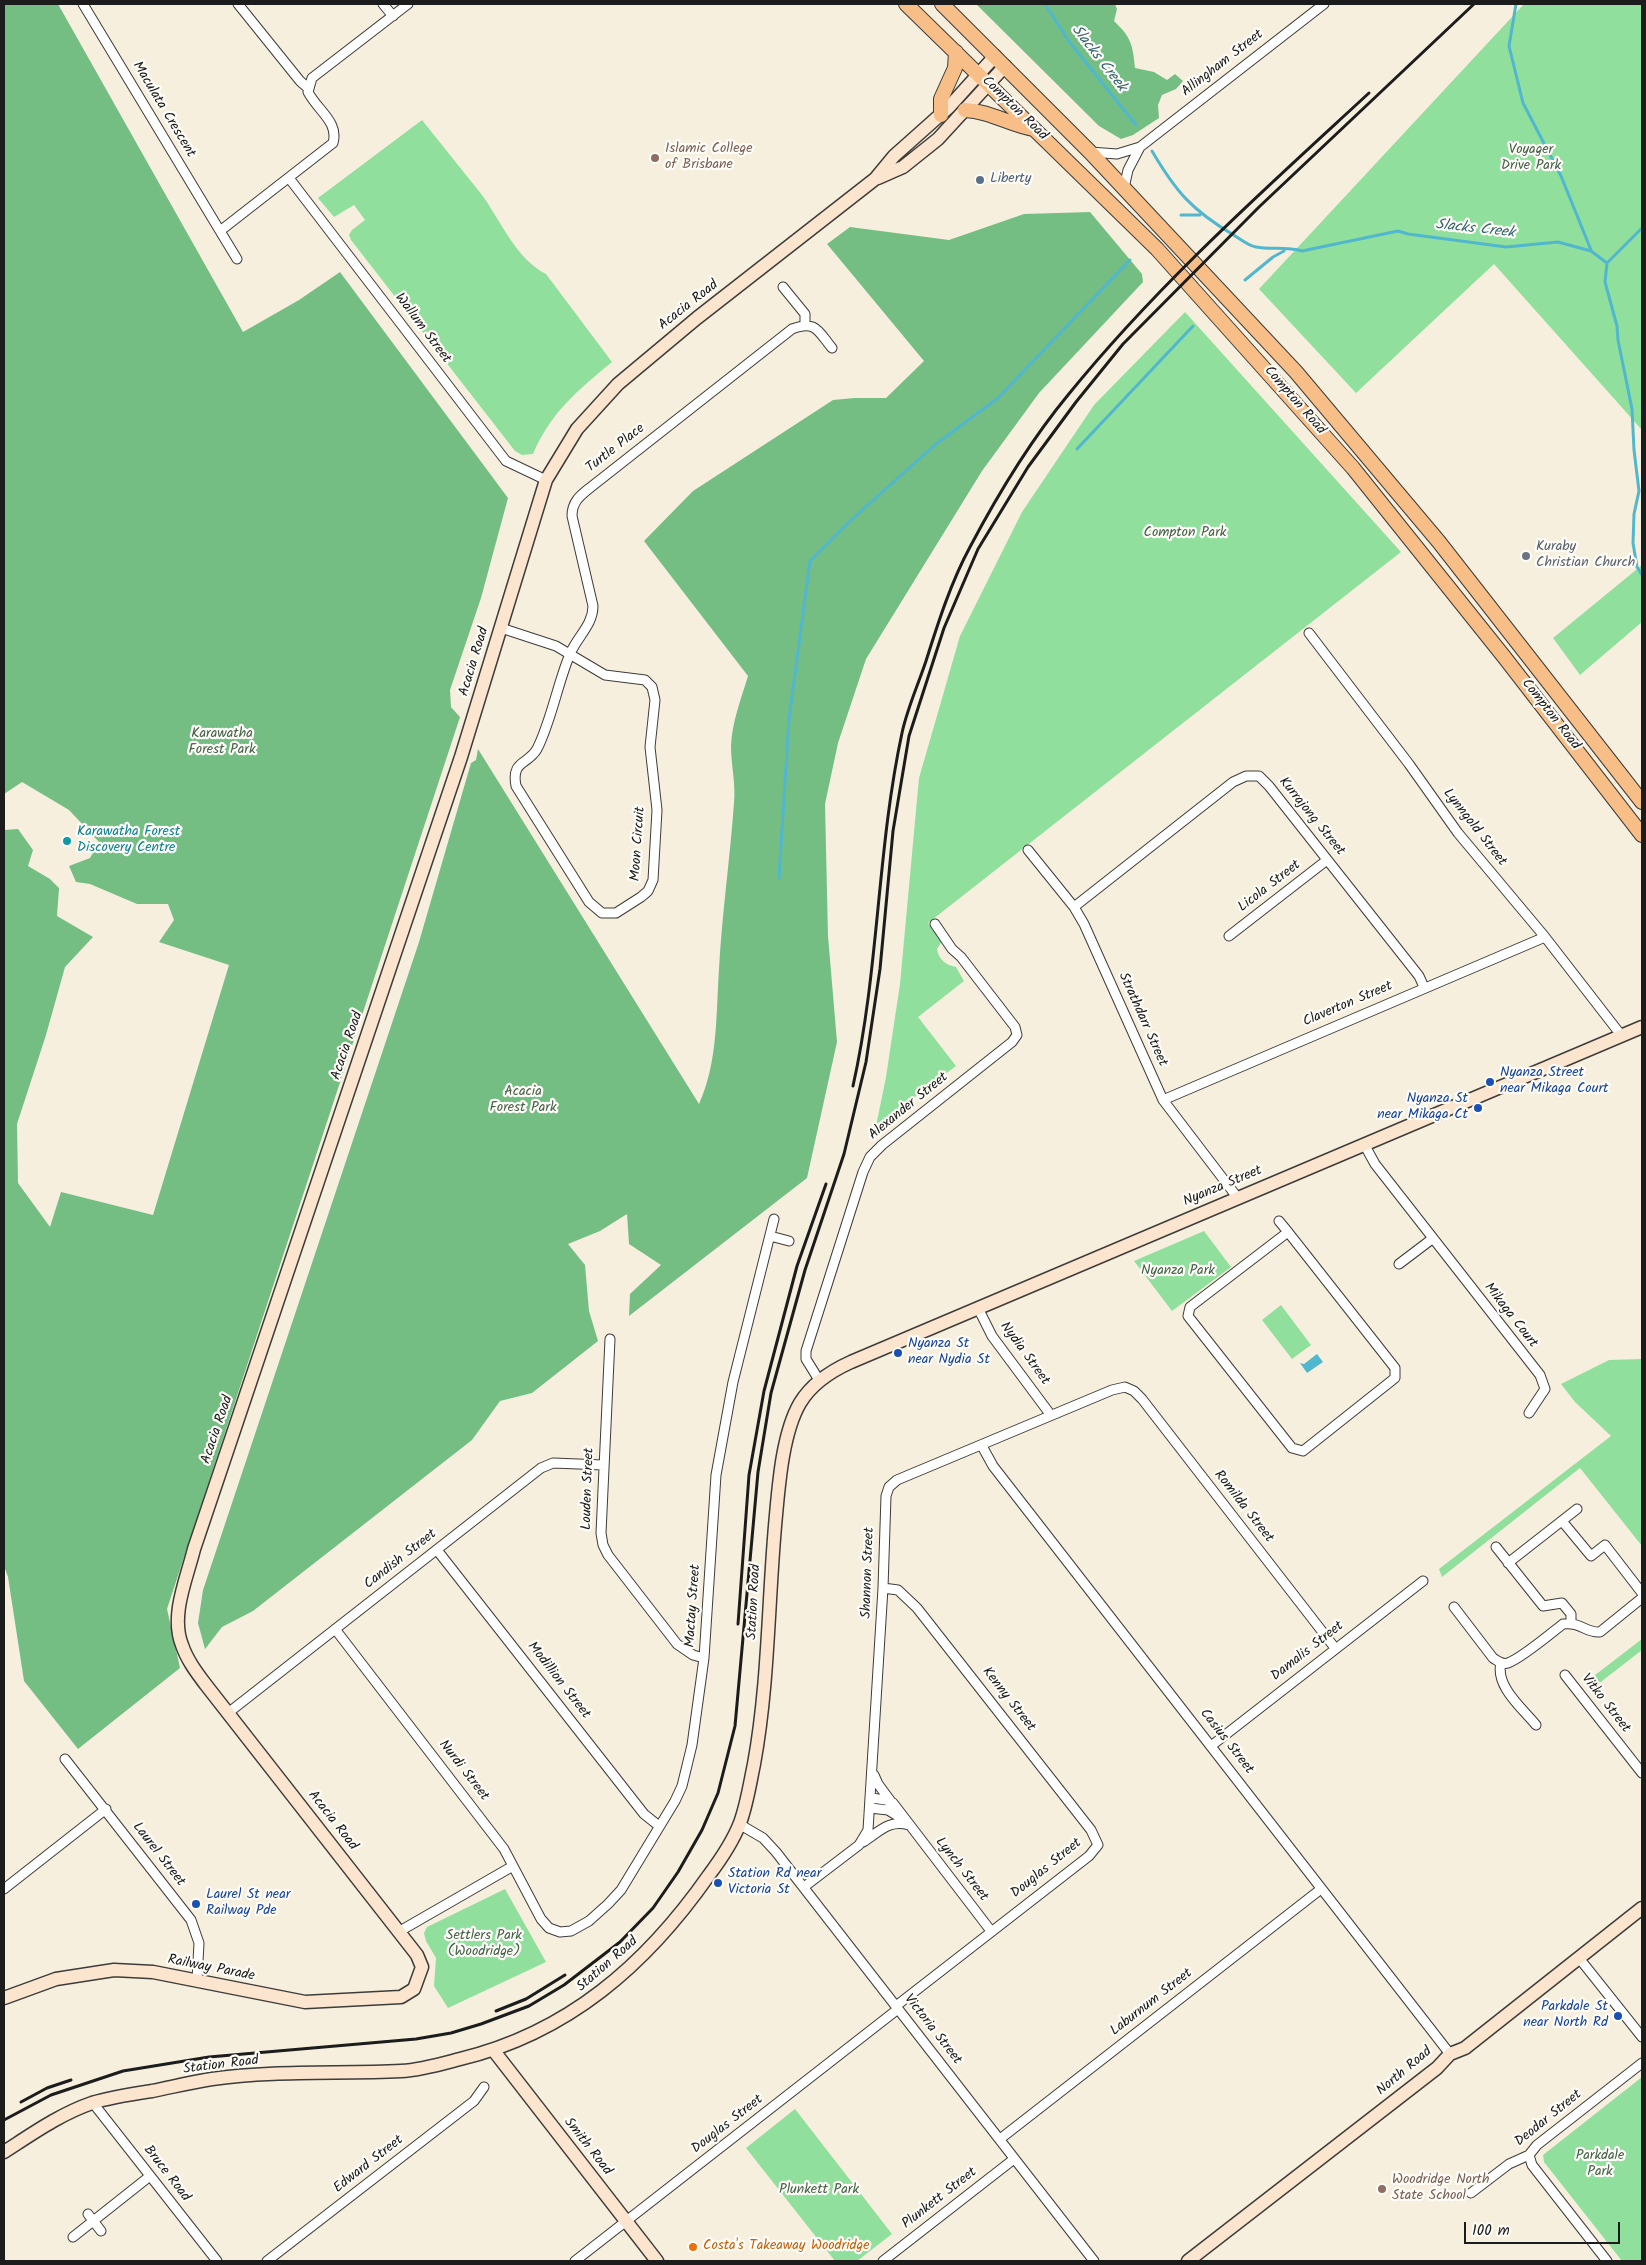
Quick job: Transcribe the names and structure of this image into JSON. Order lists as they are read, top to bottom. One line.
{"streets":{"main road":["Compton Road"],"street":["Allingham Street","Maculata Crescent","Acacia Road","Wallum Street","Turtle Place","Kurrajong Street","Lynngold Street","Moon Circuit","Licola Street","Claverton Street","Strathdarr Street","Alexander Street","Nyanza Street","Mikaga Court","Nydia Street","Louden Street","Romilda Street","Candish Street","Shannon Street","Station Road","Mactay Street","Damalis Street","Modillion Street","Kenny Street","Vitko Street","Casius Street","Nurdi Street","Laurel Street","Douglas Street","Lynch Street","Railway Parade","Laburnum Street","Victoria Street","North Road","Deodar Street","Smith Road","Edward Street","Bruce Road","Plunkett Street"]},"crossings":[["Allingham Street","Compton Road"],["Compton Road","Acacia Road"],["Acacia Road","Wallum Street"],["Acacia Road","Moon Circuit"],["Acacia Road","Candish Street"],["Acacia Road","Railway Parade"],["Turtle Place","Moon Circuit"],["Kurrajong Street","Licola Street"],["Kurrajong Street","Claverton Street"],["Kurrajong Street","Strathdarr Street"],["Lynngold Street","Claverton Street"],["Lynngold Street","Nyanza Street"],["Claverton Street","Strathdarr Street"],["Strathdarr Street","Nyanza Street"],["Alexander Street","Nyanza Street"],["Alexander Street","Station Road"],["Nyanza Street","Mikaga Court"],["Nyanza Street","Nydia Street"],["Nyanza Street","Station Road"],["Nydia Street","Shannon Street"],["Louden Street","Candish Street"],["Louden Street","Mactay Street"],["Romilda Street","Shannon Street"],["Romilda Street","Damalis Street"],["Candish Street","Modillion Street"],["Candish Street","Nurdi Street"],["Shannon Street","Kenny Street"],["Shannon Street","Casius Street"],["Shannon Street","Lynch Street"],["Shannon Street","Victoria Street"],["Station Road","Victoria Street"],["Station Road","Smith Road"],["Station Road","Bruce Road"],["Mactay Street","Modillion Street"],["Mactay Street","Nurdi Street"],["Damalis Street","Casius Street"],["Kenny Street","Douglas Street"],["Casius Street","Laburnum Street"],["Casius Street","North Road"],["Laurel Street","Railway Parade"],["Douglas Street","Lynch Street"],["Douglas Street","Victoria Street"],["Douglas Street","Smith Road"],["Laburnum Street","Victoria Street"],["Victoria Street","Plunkett Street"]],"water":["Slacks Creek"],"parks":["Voyager Drive Park","Compton Park","Karawatha Forest Park","Acacia Forest Park","Nyanza Park","Settlers Park (Woodridge)","Parkdale Park","Plunkett Park"],"places":["Islamic College of Brisbane","Liberty","Kuraby Christian Church","Karawatha Forest Discovery Centre","Nyanza Street near Mikaga Court","Nyanza St near Mikaga Ct","Nyanza St near Nydia St","Station Rd near Victoria St","Laurel St near Railway Pde","Parkdale St near North Rd","Woodridge North State School","Costa's Takeaway Woodridge"],"scale_bar":"100 m"}
